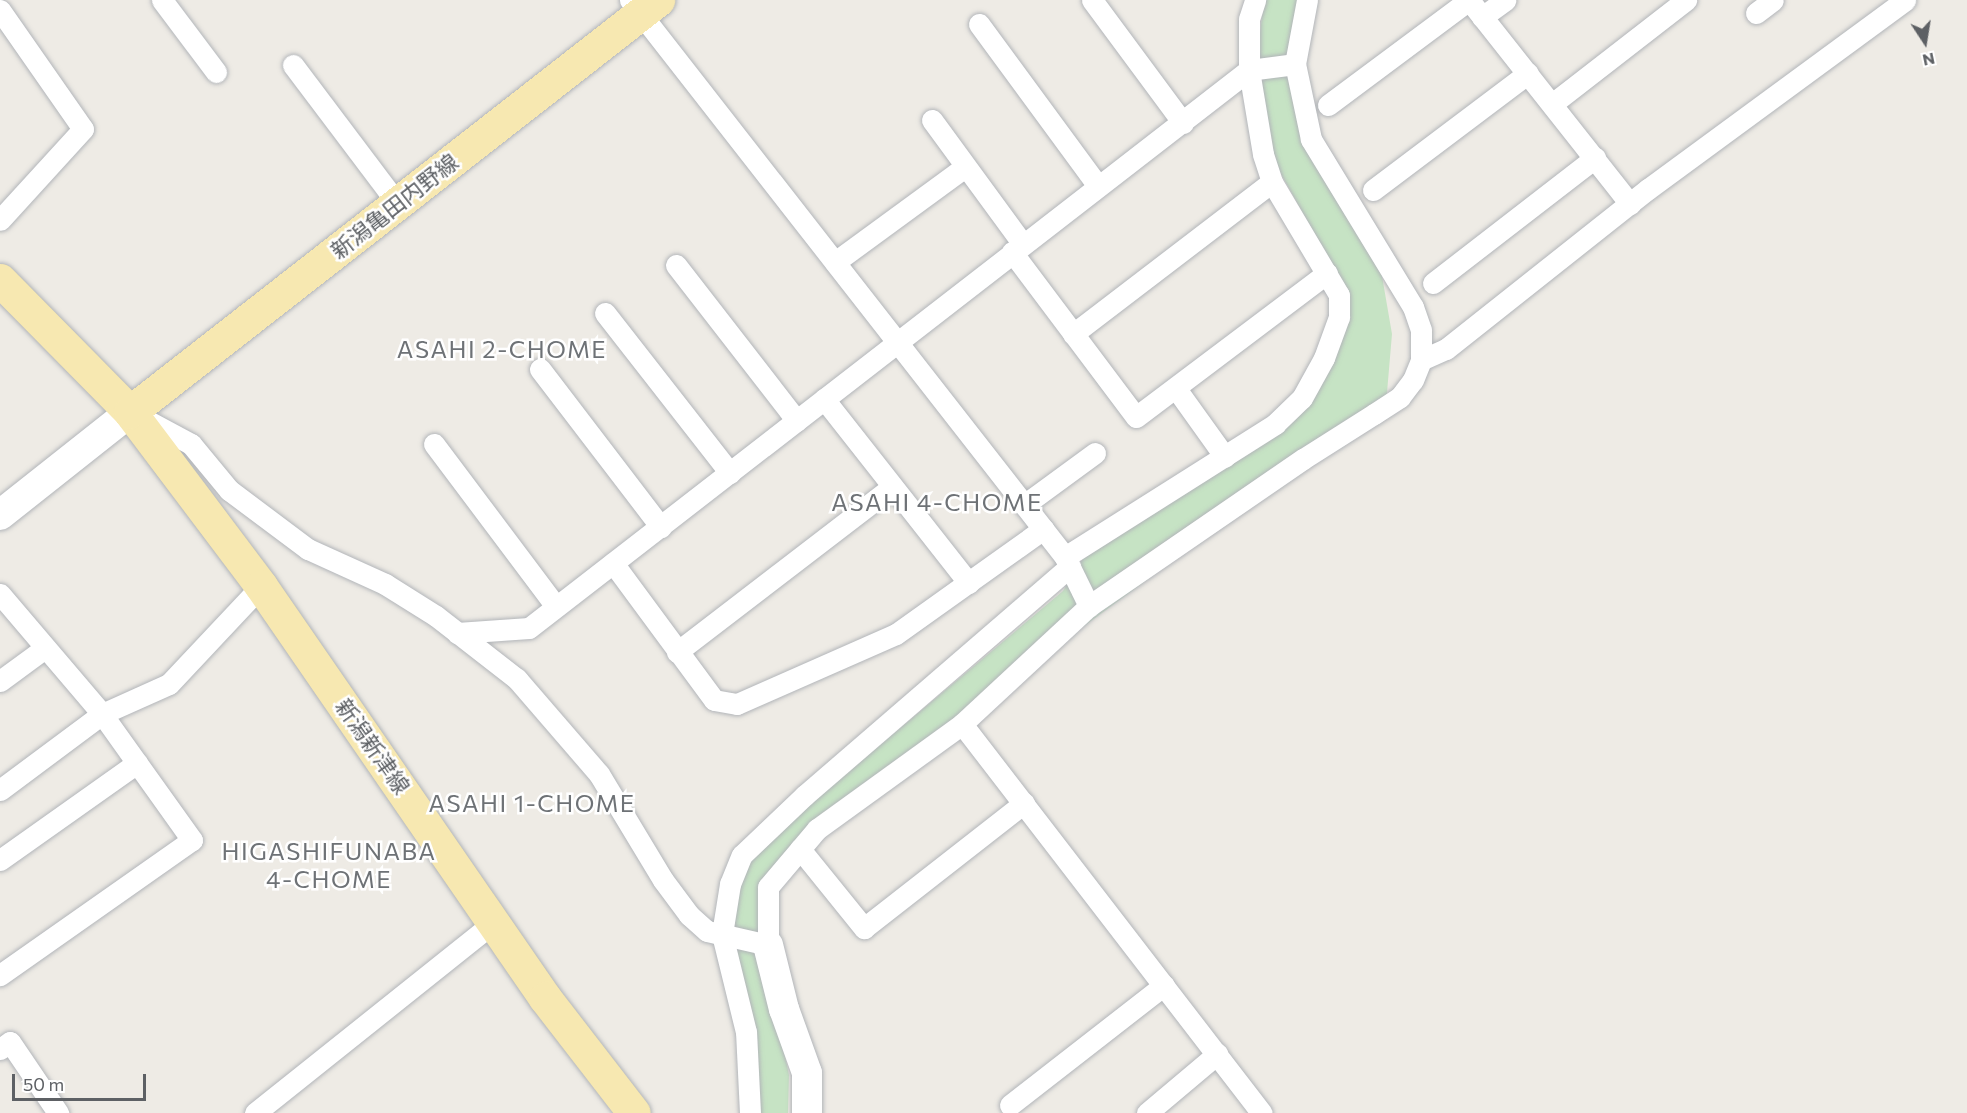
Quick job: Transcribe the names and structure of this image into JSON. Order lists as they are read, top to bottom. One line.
{"streets":{"main road":["新潟亀田内野線","新潟新津線"]},"crossings":[["新潟亀田内野線","新潟新津線"]],"districts":["ASAHI 2-CHOME","ASAHI 4-CHOME","ASAHI 1-CHOME","HIGASHIFUNABA 4-CHOME"],"scale_bar":"50 m","north":"bottom"}
